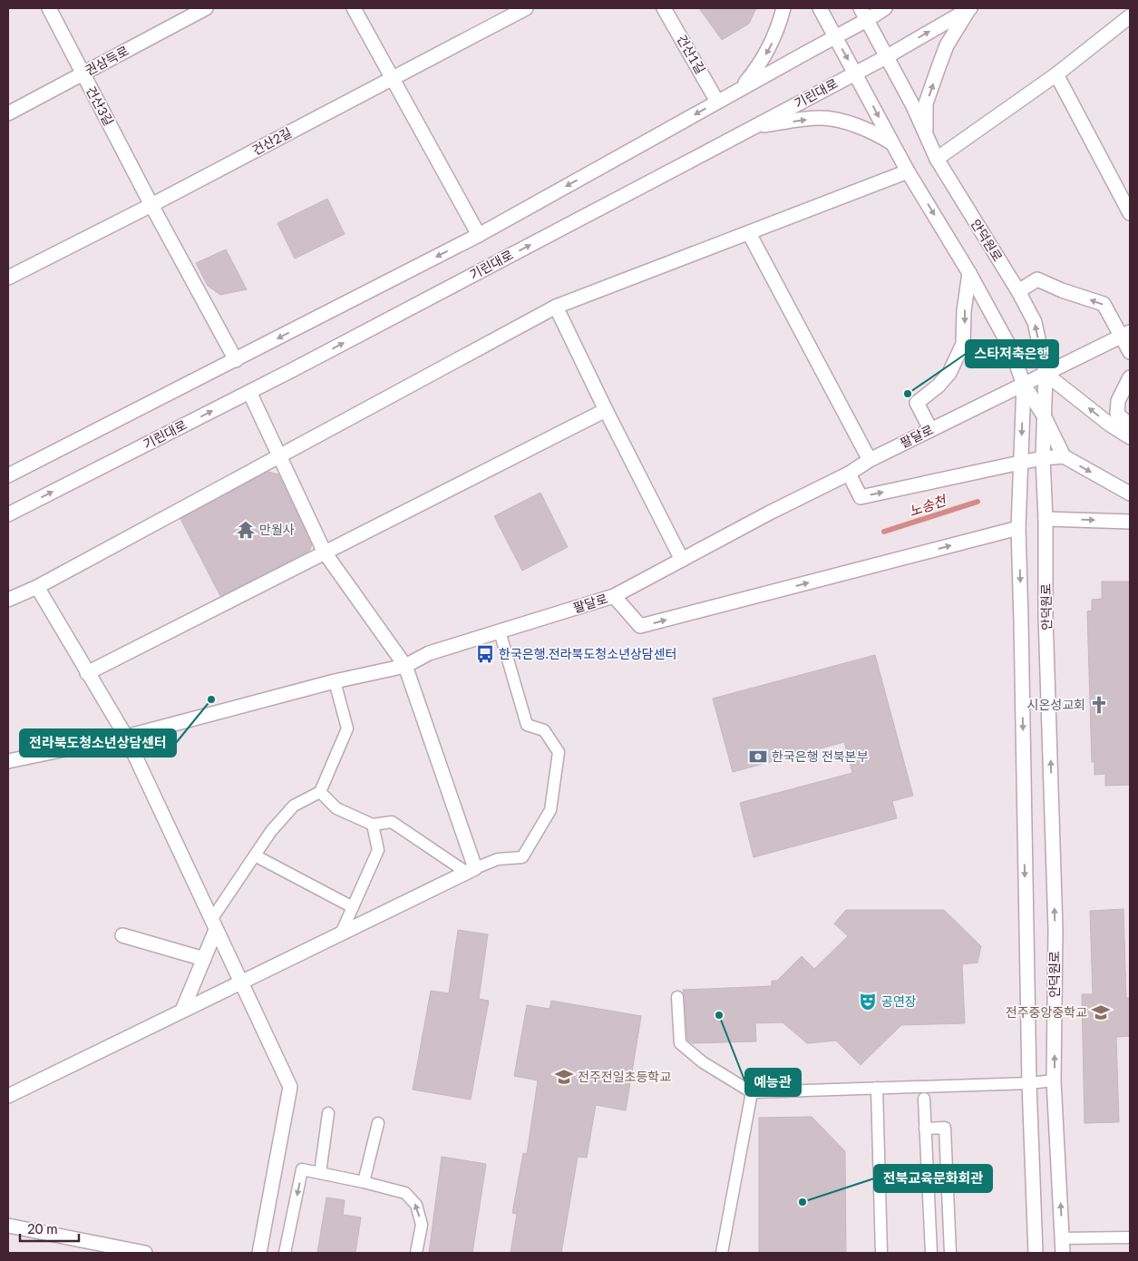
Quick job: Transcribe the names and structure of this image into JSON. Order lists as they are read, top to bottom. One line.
{"streets":{"street":["건산1길","권삼득로","기린대로","건산3길","건산2길","안덕원로","팔달로"]},"crossings":[["권삼득로","건산3길"],["기린대로","안덕원로"],["건산3길","건산2길"],["안덕원로","팔달로"]],"water":["노송천"],"places":{"other":["스타저축은행","전라북도청소년상담센터","예능관","전북교육문화회관"],"temple":["만월사"],"bus stop":["한국은행.전라북도청소년상담센터"],"church":["시온성교회"],"bank":["한국은행 전북본부"],"theatre":["공연장"],"school or university":["전주중앙중학교","전주전일초등학교"]},"scale_bar":"20 m"}
